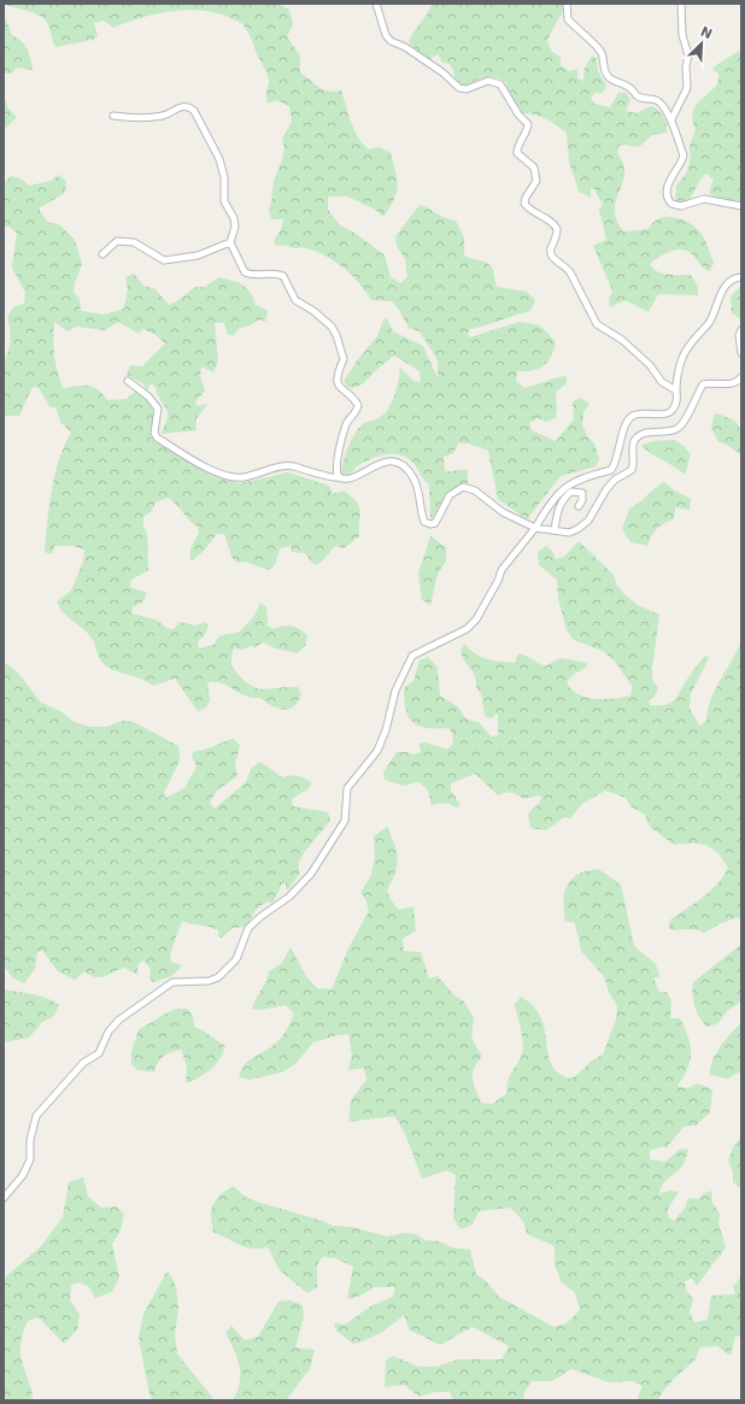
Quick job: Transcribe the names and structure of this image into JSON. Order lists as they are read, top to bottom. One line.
{"north":"top right"}
